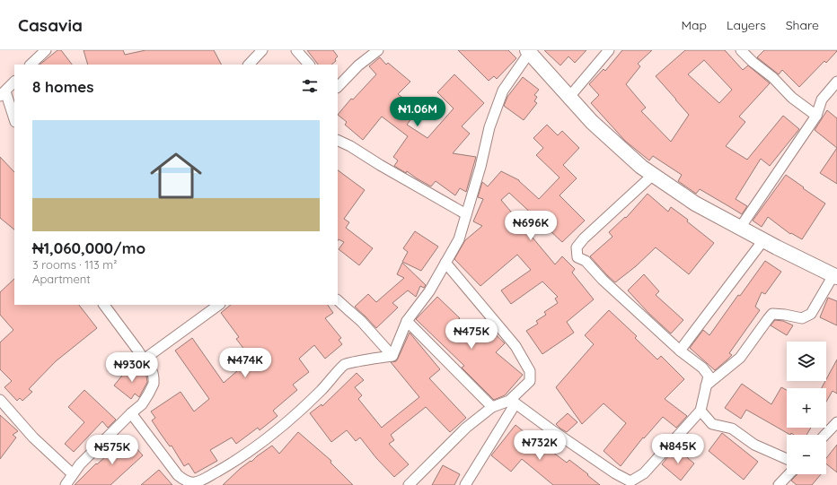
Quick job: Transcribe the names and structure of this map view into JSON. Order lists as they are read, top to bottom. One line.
{"page":{"header":"Casavia","nav":["Map","Layers","Share"],"heading":"8 homes","price":["₦1.06M","₦696K","₦475K","₦474K","₦930K","₦732K","₦845K","₦575K"],"list":[{"name":"₦1,060,000/mo","note":"3 rooms · 113 m² · Apartment"}],"map_buttons":["+","−"]}}
